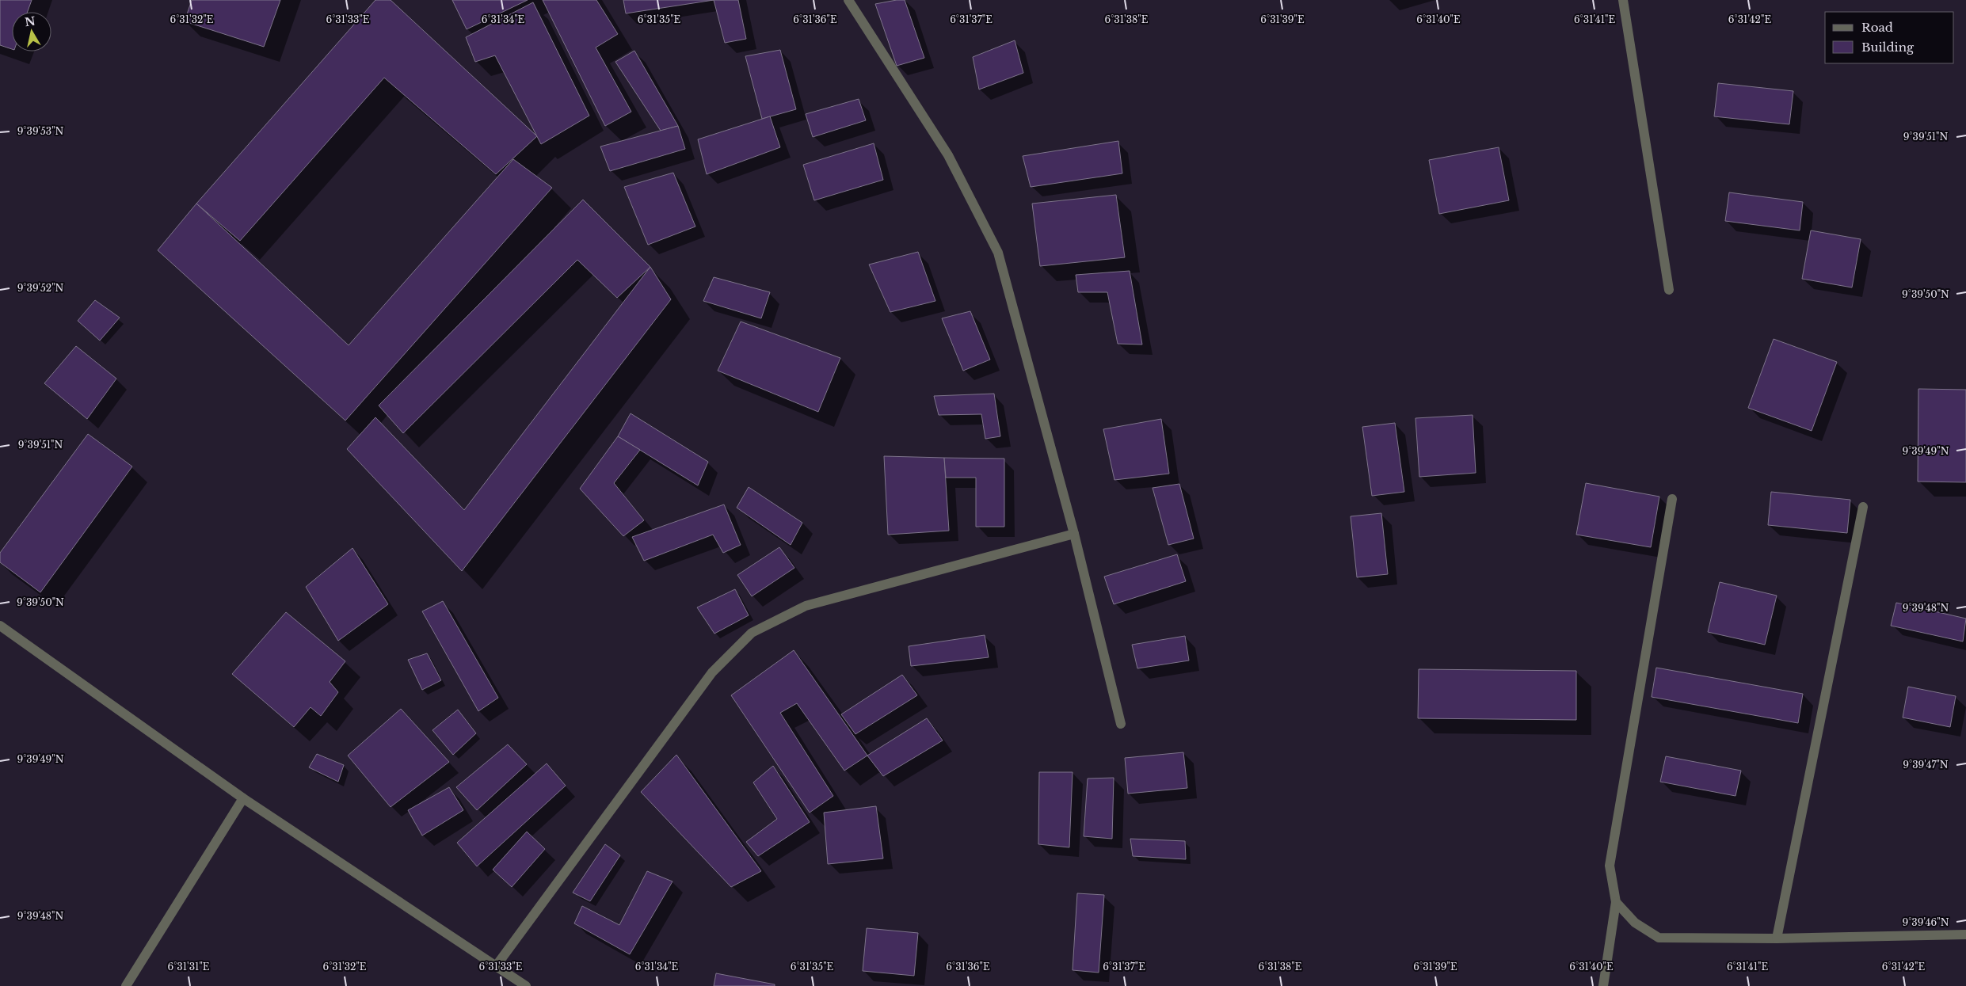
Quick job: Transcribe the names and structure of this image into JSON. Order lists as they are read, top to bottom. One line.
{"legend":["Road","Building"],"north":"top","coordinates":["6°31'32\"E","6°31'33\"E","6°31'34\"E","6°31'35\"E","6°31'36\"E","6°31'42\"E","6°31'37\"E","6°31'38\"E","6°31'39\"E","6°31'40\"E","6°31'41\"E","9°39'53\"N","9°39'51\"N","9°39'52\"N","9°39'50\"N","9°39'49\"N","9°39'48\"N","9°39'47\"N","9°39'46\"N","6°31'31\"E"]}
